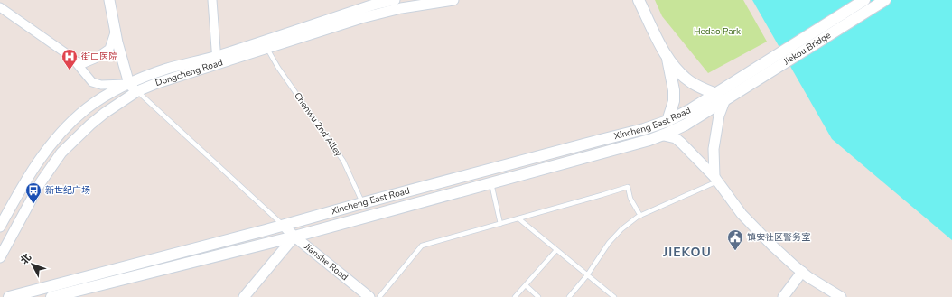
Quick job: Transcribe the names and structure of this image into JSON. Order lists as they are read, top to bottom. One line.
{"streets":{"main road":["Jiekou Bridge","Xincheng East Road"],"street":["Dongcheng Road","Jianshe Road"],"lane":["Chenwu 2nd Alley"]},"crossings":[["Jiekou Bridge","Xincheng East Road"],["Dongcheng Road","Chenwu 2nd Alley"],["Xincheng East Road","Chenwu 2nd Alley"],["Xincheng East Road","Jianshe Road"]],"districts":["JIEKOU"],"parks":["Hedao Park"],"places":{"hospital":["街口医院"],"bus stop":["新世纪广场"],"public building":["镇安社区警务室"]},"north":"top left"}
